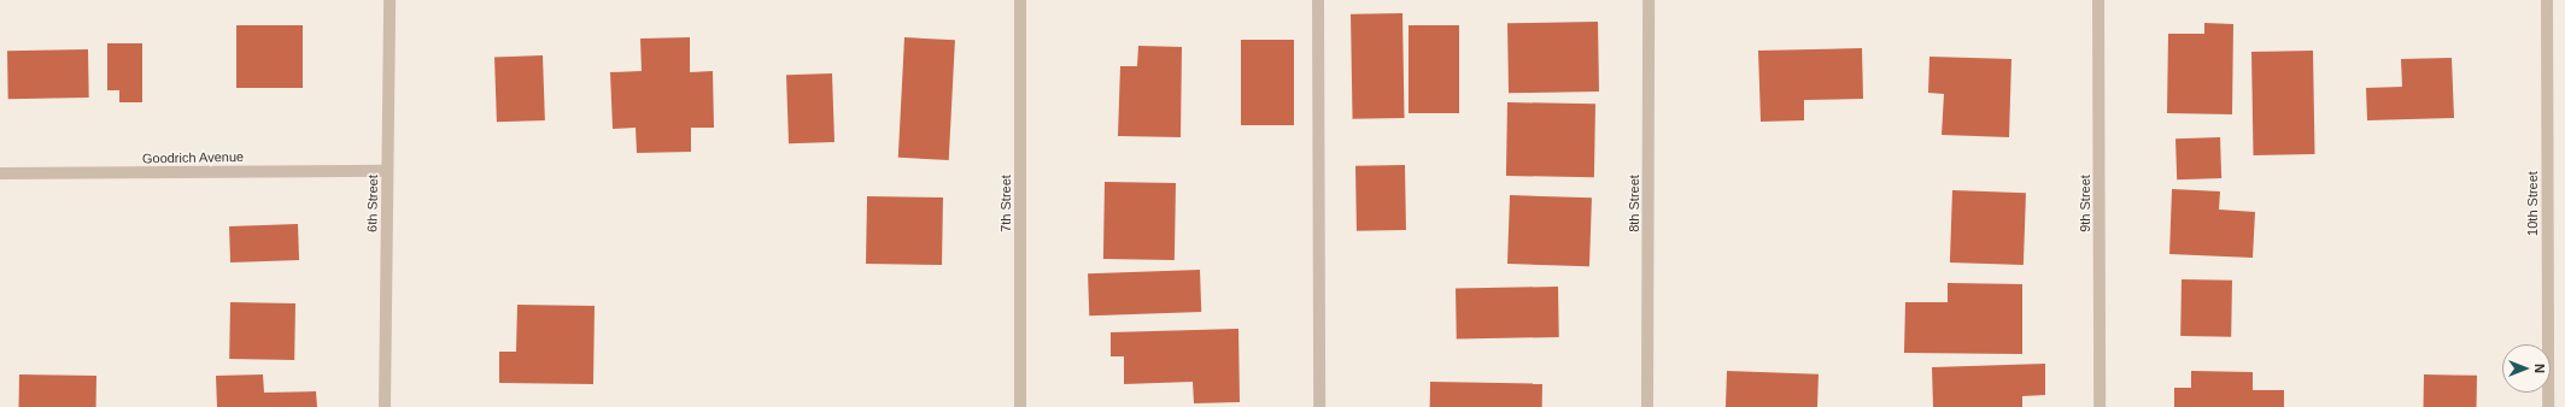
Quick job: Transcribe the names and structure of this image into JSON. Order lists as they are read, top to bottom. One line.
{"streets":{"street":["Goodrich Avenue","6th Street","7th Street","8th Street","9th Street","10th Street"]},"crossings":[["Goodrich Avenue","6th Street"]],"north":"right"}
